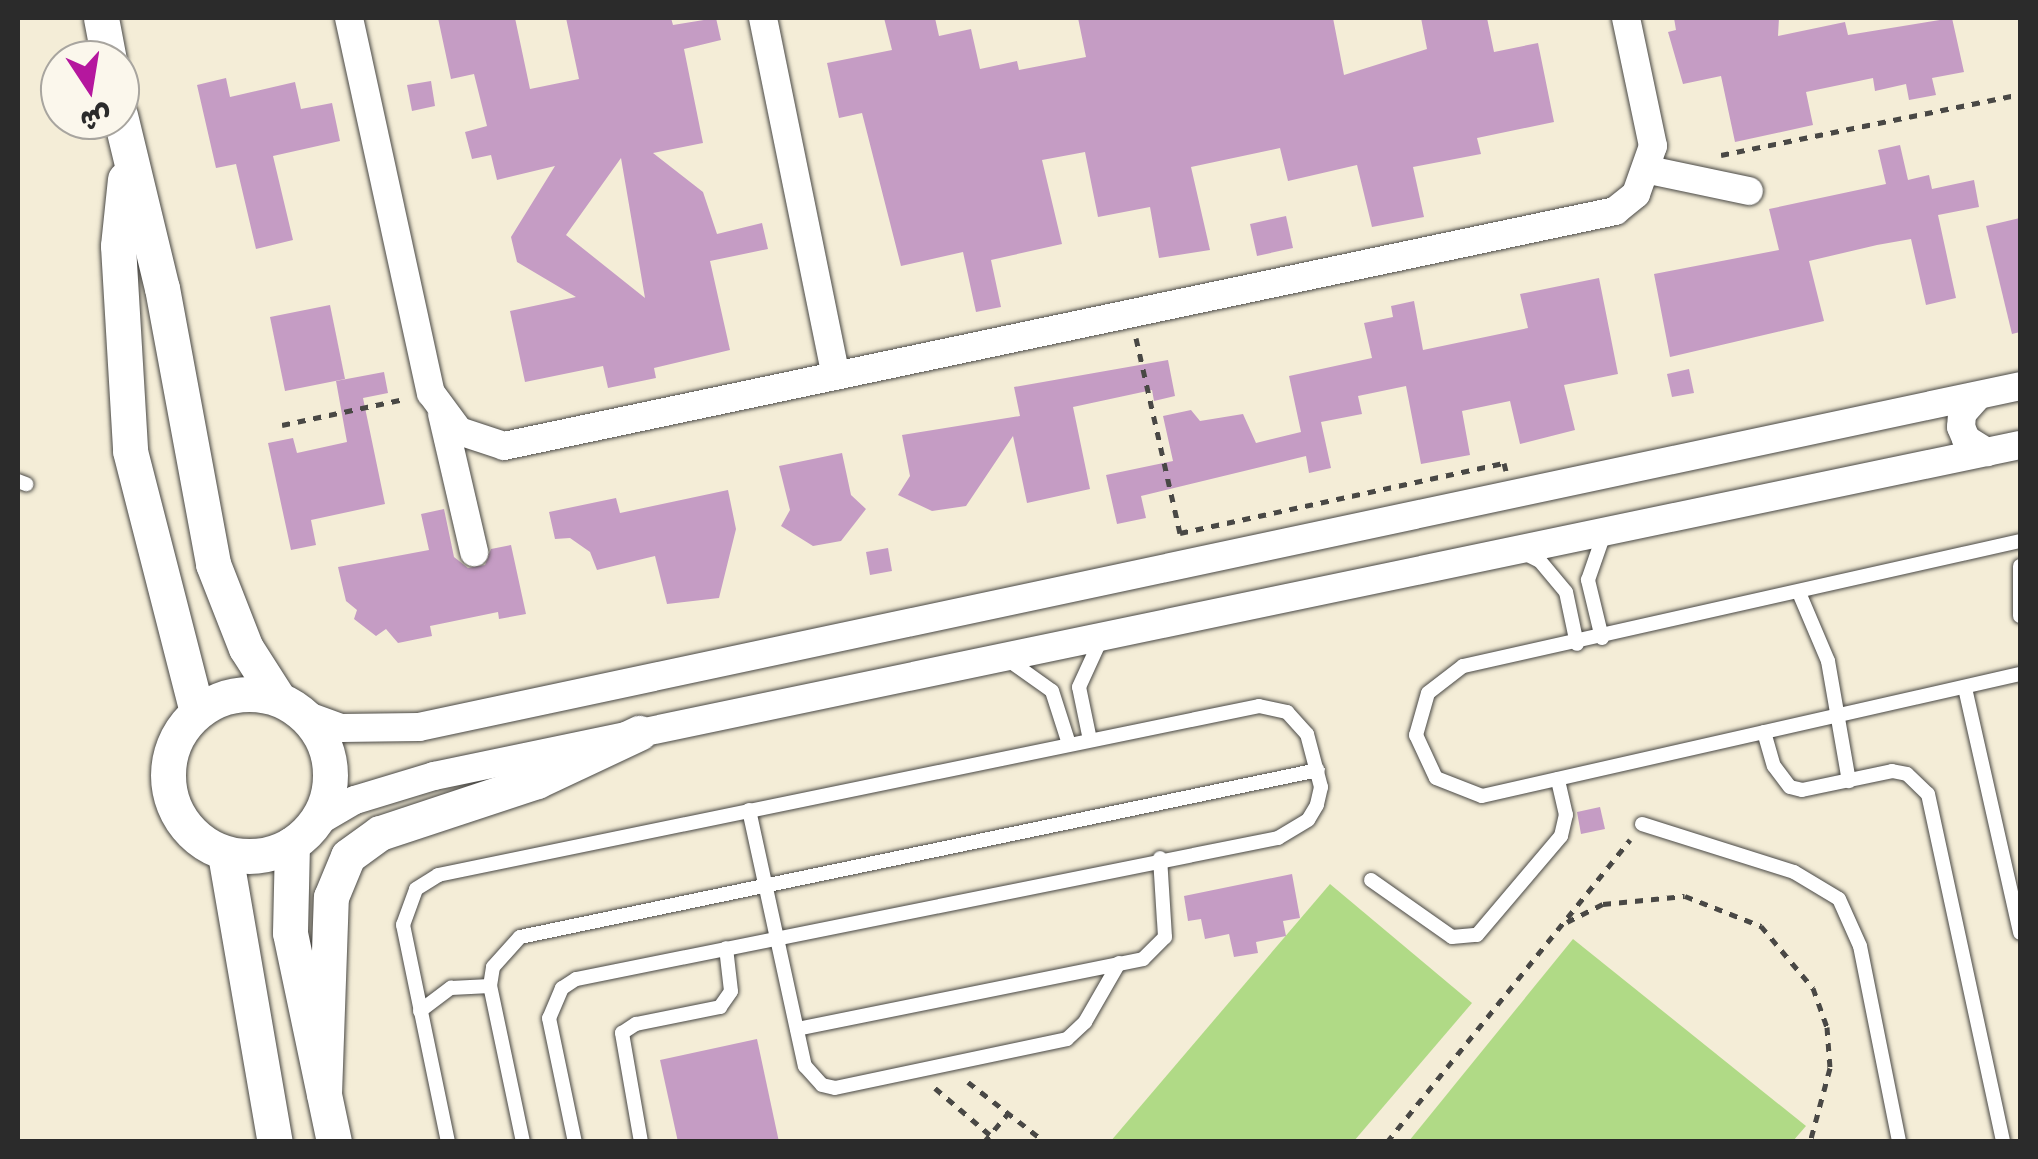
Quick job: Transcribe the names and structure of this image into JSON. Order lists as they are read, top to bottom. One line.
{"north":"bottom"}
